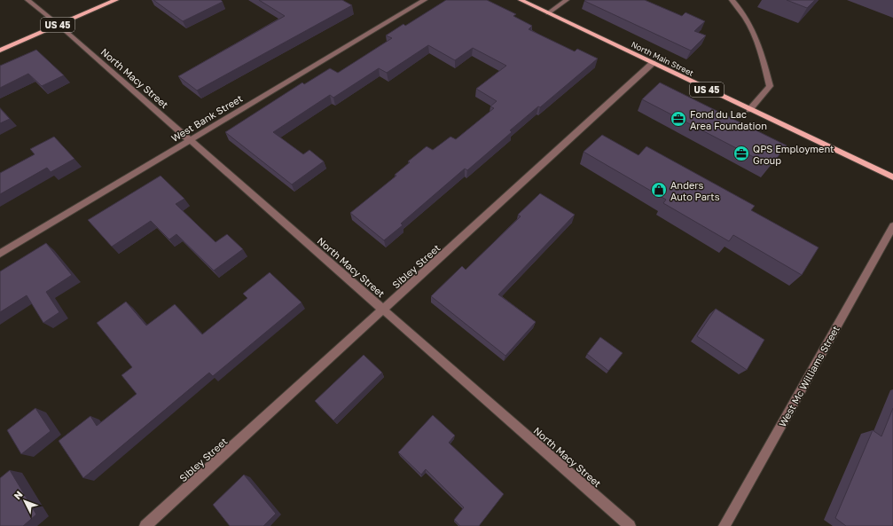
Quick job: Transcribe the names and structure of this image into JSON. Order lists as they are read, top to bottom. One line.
{"streets":{"main road":["US 45","North Main Street"],"street":["North Macy Street","West Bank Street","Sibley Street","West Mc Williams Street"]},"crossings":[["US 45","North Macy Street"],["North Main Street","Sibley Street"],["North Macy Street","West Bank Street"],["North Macy Street","Sibley Street"]],"places":{"office":["Fond du Lac Area Foundation","QPS Employment Group"],"shop":["Anders Auto Parts"]},"north":"top left"}
